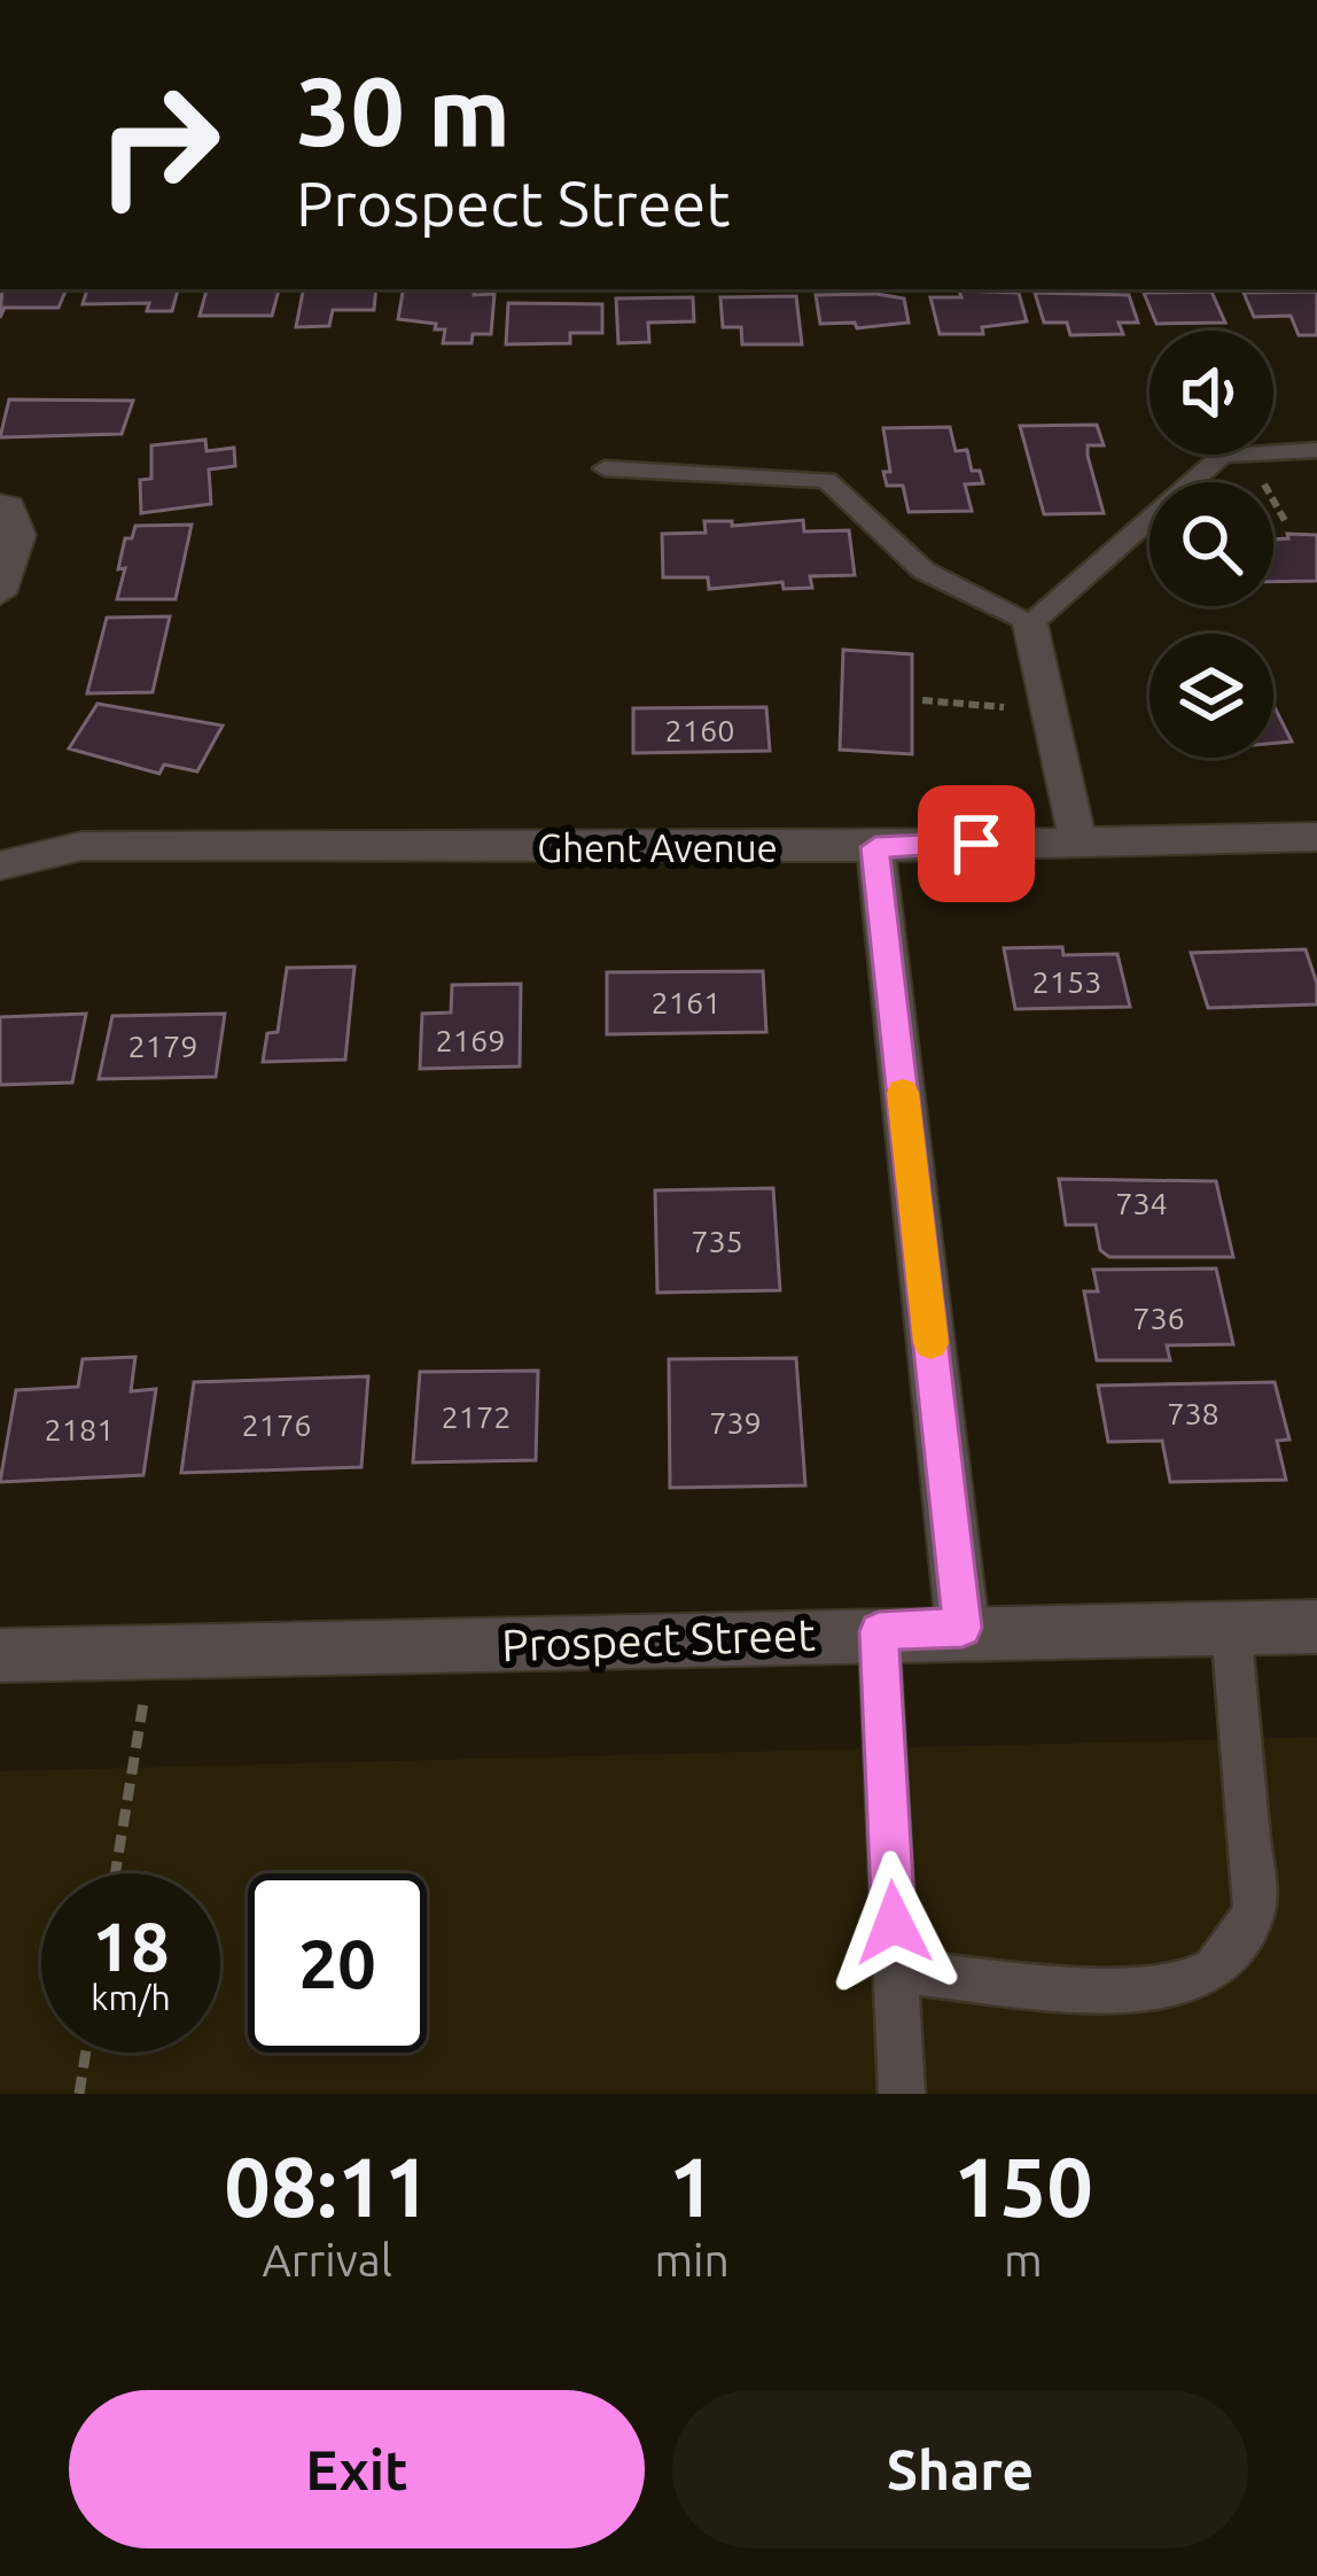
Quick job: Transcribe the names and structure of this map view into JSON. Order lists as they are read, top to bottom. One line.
{"streets":{"street":["Ghent Avenue","Prospect Street"]},"house_numbers":["2160","2153","2161","2169","2179","734","735","736","738","2172","739","2176","2181"],"page":{"turn":["30 m","Prospect Street"],"speed":"18 km/h","limit":"20","eta":["08:11","Arrival","1","min","150","m"],"buttons":["Exit","Share"]}}
